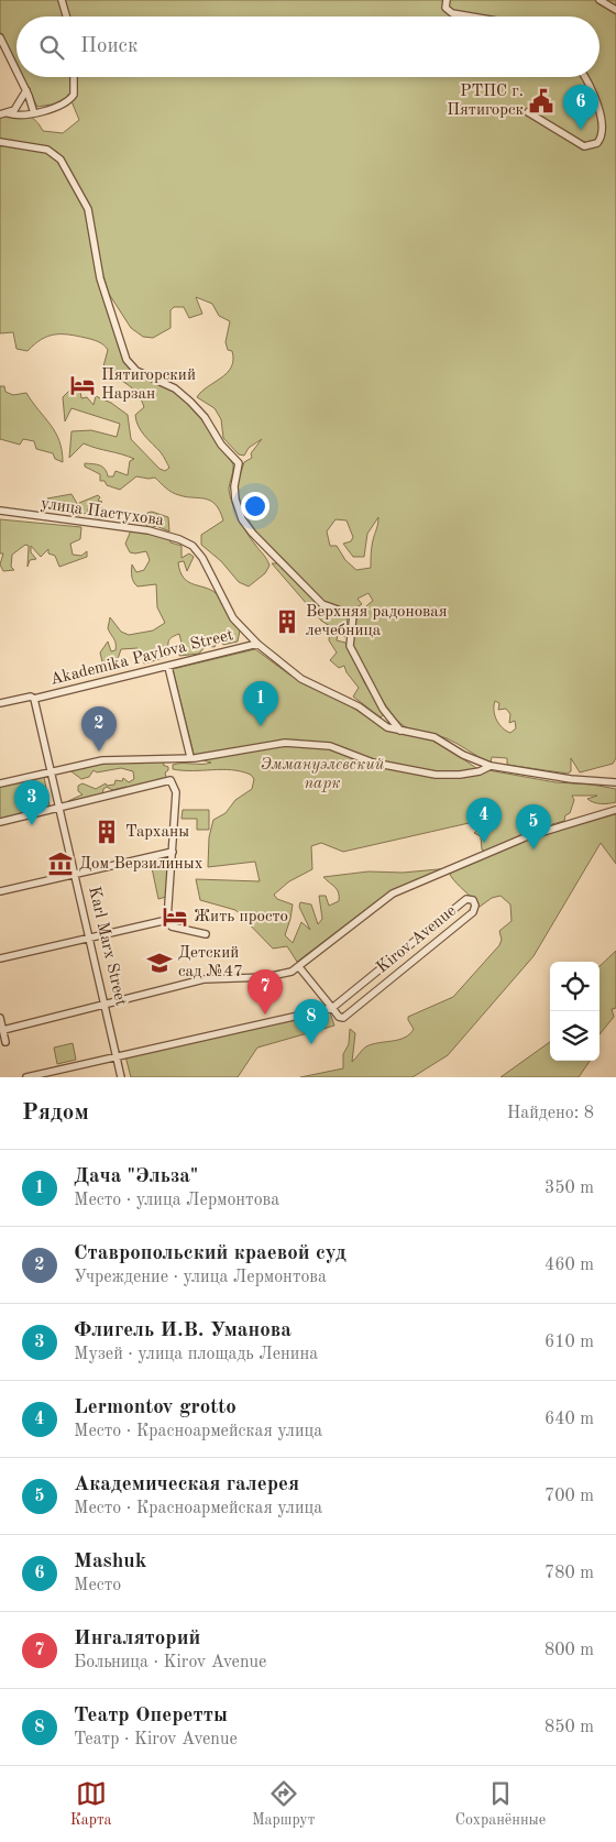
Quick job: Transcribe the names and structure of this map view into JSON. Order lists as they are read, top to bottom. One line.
{"streets":{"street":["улица Пастухова","Akademika Pavlova Street","Kirov Avenue","Karl Marx Street"]},"crossings":[["улица Пастухова","Akademika Pavlova Street"],["Akademika Pavlova Street","Karl Marx Street"],["Kirov Avenue","Karl Marx Street"]],"parks":["Эммануэлевский парк"],"places":{"public building":["РТПС г. Пятигорск"],"hotel":["Пятигорский Нарзан","Жить просто"],"building":["Верхняя радоновая лечебница","Тарханы"],"museum":["Дом Верзилиных"],"school or university":["Детский сад №47"]},"page":{"search":"Поиск","pins":["6","1","2","3","4","5","7","8"],"heading":["Рядом","Найдено: 8"],"list":[{"mark":"1","name":"Дача \"Эльза\"","note":"Место · улица Лермонтова","value":"350 m"},{"mark":"2","name":"Ставропольский краевой суд","note":"Учреждение · улица Лермонтова","value":"460 m"},{"mark":"3","name":"Флигель И.В. Уманова","note":"Музей · улица площадь Ленина","value":"610 m"},{"mark":"4","name":"Lermontov grotto","note":"Место · Красноармейская улица","value":"640 m"},{"mark":"5","name":"Академическая галерея","note":"Место · Красноармейская улица","value":"700 m"},{"mark":"6","name":"Mashuk","note":"Место","value":"780 m"},{"mark":"7","name":"Ингаляторий","note":"Больница · Kirov Avenue","value":"800 m"},{"mark":"8","name":"Театр Оперетты","note":"Театр · Kirov Avenue","value":"850 m"}],"nav":["Карта","Маршрут","Сохранённые"]}}
